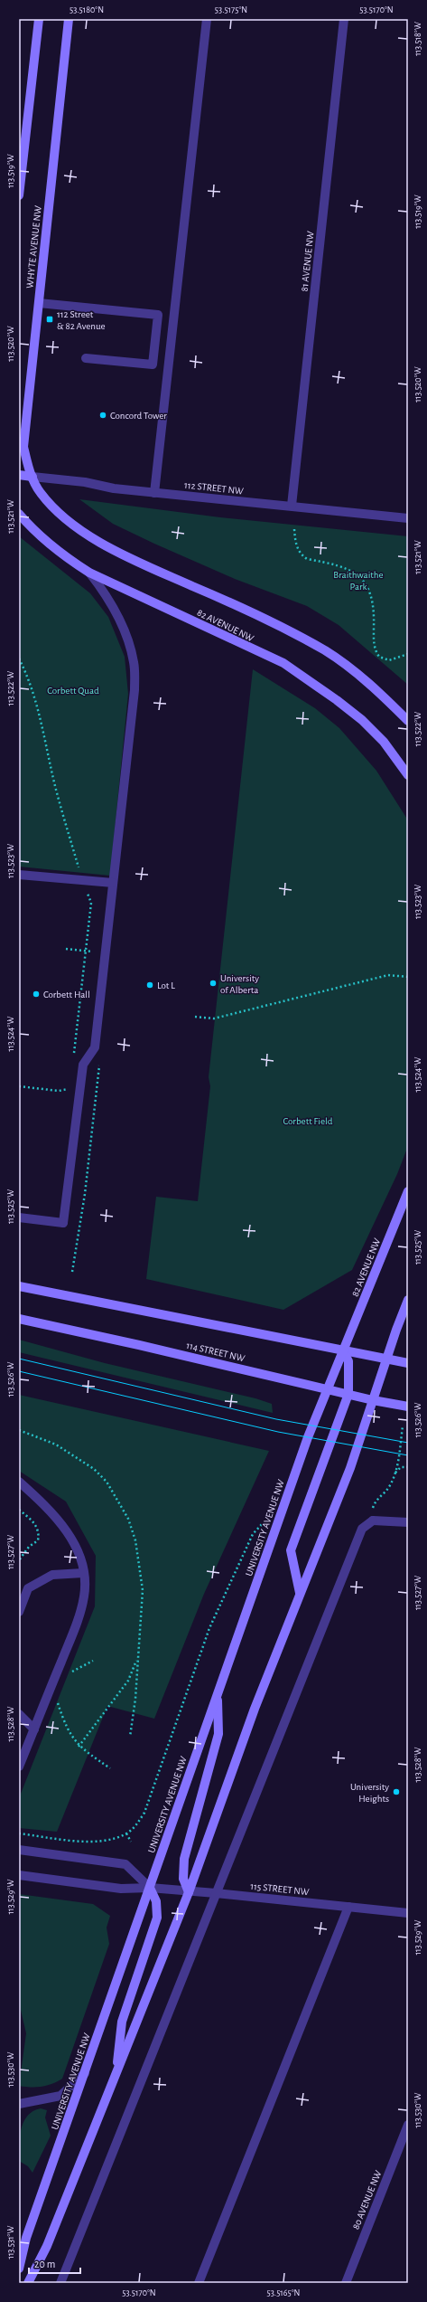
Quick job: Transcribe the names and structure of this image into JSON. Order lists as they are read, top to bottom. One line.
{"streets":{"main road":["WHYTE AVENUE NW","112 STREET NW","82 AVENUE NW","114 STREET NW","UNIVERSITY AVENUE NW"],"street":["81 AVENUE NW","115 STREET NW","80 AVENUE NW"]},"crossings":[["WHYTE AVENUE NW","112 STREET NW"],["81 AVENUE NW","112 STREET NW"],["82 AVENUE NW","UNIVERSITY AVENUE NW"],["114 STREET NW","UNIVERSITY AVENUE NW"],["UNIVERSITY AVENUE NW","115 STREET NW"]],"parks":["Braithwaithe Park","Corbett Quad","Corbett Field"],"places":{"transit":["112 Street & 82 Avenue"],"other":["Concord Tower","University of Alberta","Lot L","Corbett Hall","University Heights"]},"scale_bar":"20 m","coordinates":["53.5180°N","53.5175°N","53.5170°N","113.518°W","113.519°W","113.520°W","113.521°W","113.522°W","113.523°W","113.524°W","113.525°W","113.526°W","113.527°W","113.528°W","113.529°W","113.530°W","113.531°W","53.5165°N"]}
